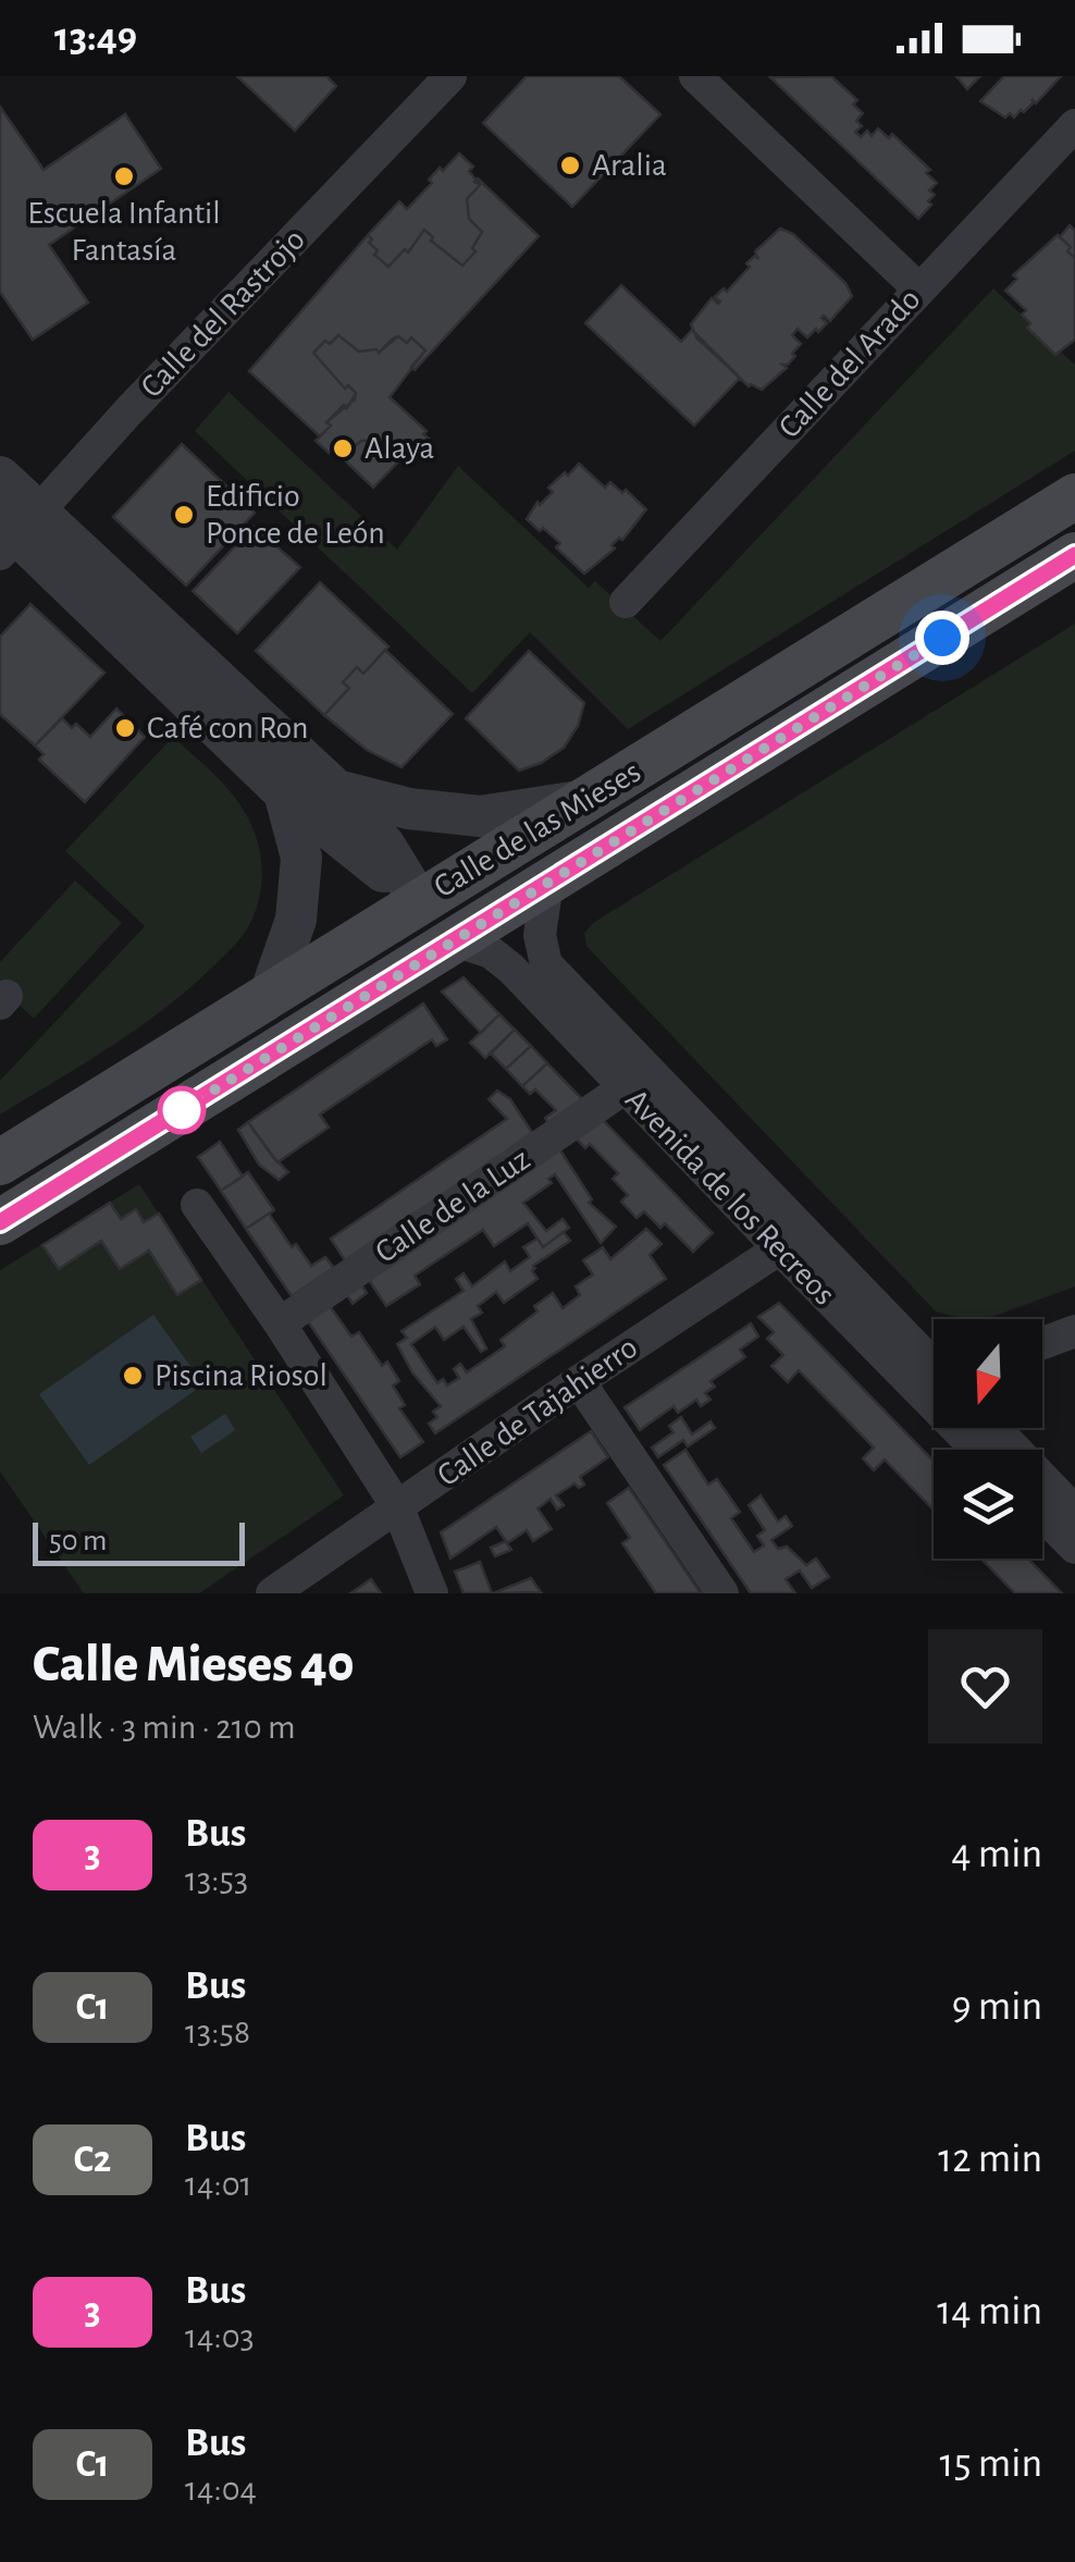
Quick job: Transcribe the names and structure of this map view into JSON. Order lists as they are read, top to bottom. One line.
{"streets":{"main road":["Calle de las Mieses"],"street":["Calle del Rastrojo","Calle del Arado","Avenida de los Recreos","Calle de la Luz","Calle de Tajahierro"]},"crossings":[["Calle de las Mieses","Avenida de los Recreos"],["Avenida de los Recreos","Calle de la Luz"],["Avenida de los Recreos","Calle de Tajahierro"]],"places":["Aralia","Escuela Infantil Fantasía","Alaya","Edificio Ponce de León","Café con Ron","Piscina Riosol"],"lines":["bus line 3"],"scale_bar":"50 m","north":"bottom","page":{"status":"13:49","scale":"50 m","heading":["Calle Mieses 40","Walk · 3 min · 210 m"],"list":[{"mark":"3","name":"Bus","note":"13:53","value":"4 min"},{"mark":"C1","name":"Bus","note":"13:58","value":"9 min"},{"mark":"C2","name":"Bus","note":"14:01","value":"12 min"},{"mark":"3","name":"Bus","note":"14:03","value":"14 min"},{"mark":"C1","name":"Bus","note":"14:04","value":"15 min"}]}}
